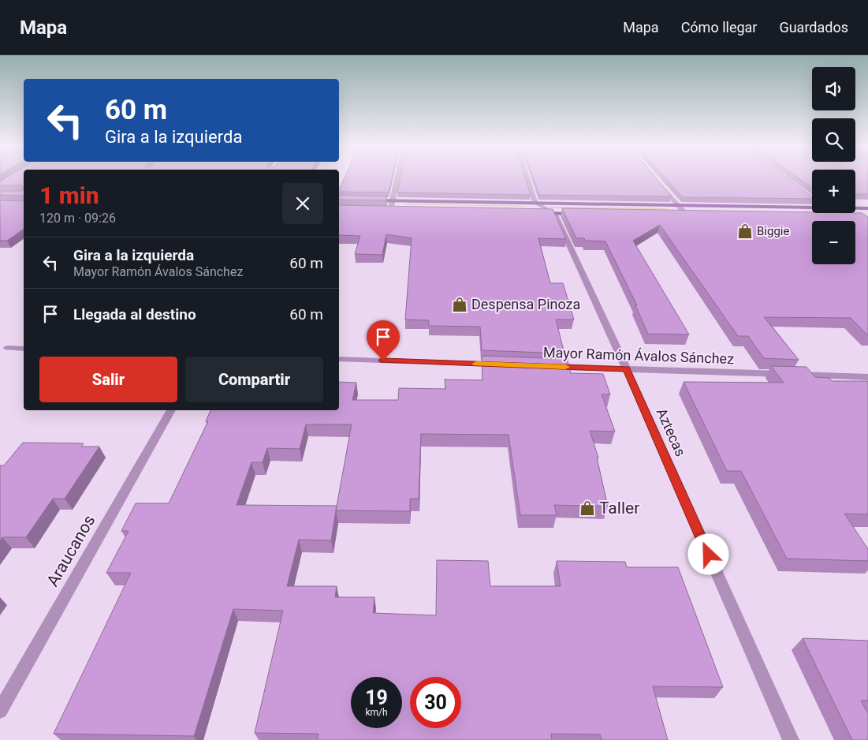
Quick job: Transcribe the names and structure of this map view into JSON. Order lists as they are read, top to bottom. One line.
{"streets":{"street":["Mayor Ramón Ávalos Sánchez","Aztecas","Araucanos"]},"crossings":[["Mayor Ramón Ávalos Sánchez","Aztecas"]],"places":{"shop":["Biggie","Despensa Pinoza","Taller"]},"page":{"header":"Mapa","nav":["Mapa","Cómo llegar","Guardados"],"map_buttons":["+","−"],"turn":["60 m","Gira a la izquierda"],"heading":["1 min","120 m · 09:26"],"list":[{"name":"Gira a la izquierda","note":"Mayor Ramón Ávalos Sánchez","value":"60 m"},{"name":"Llegada al destino","value":"60 m"}],"buttons":["Salir","Compartir"],"speed":"19 km/h","limit":"30"}}
